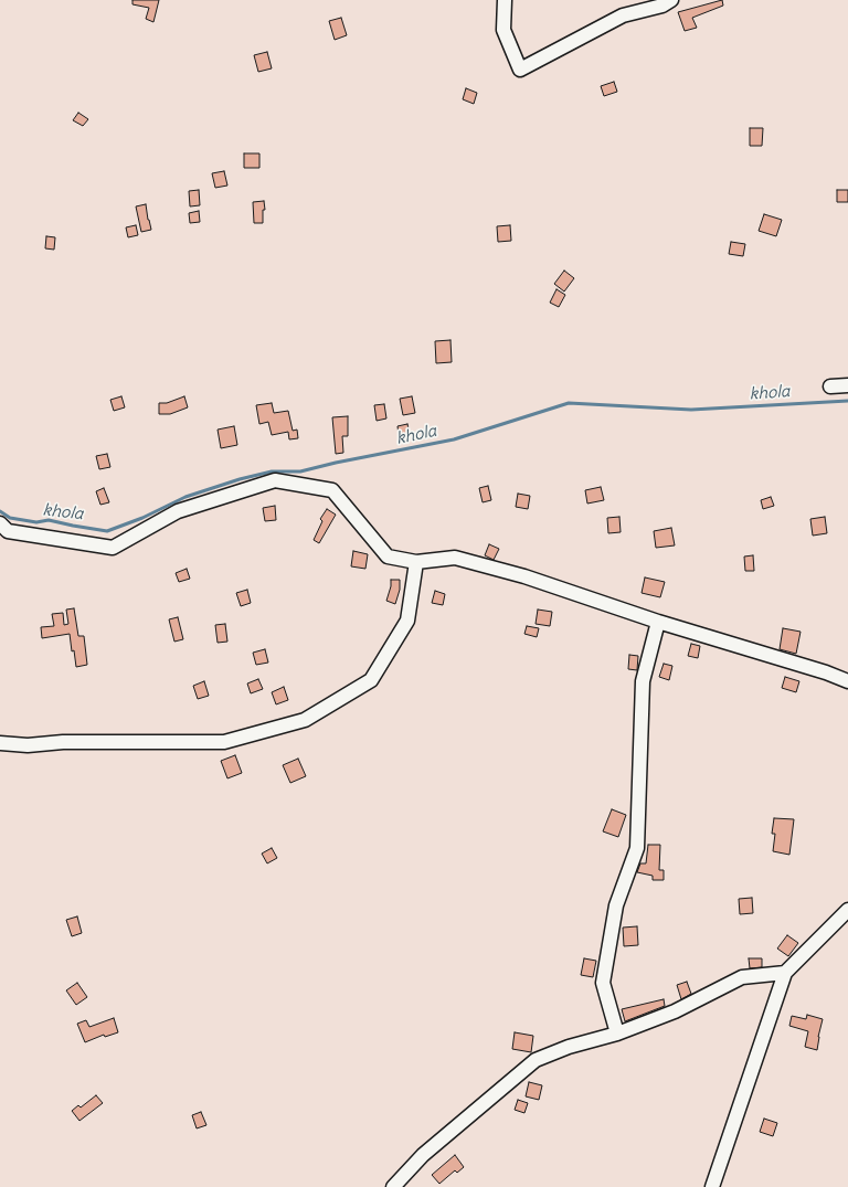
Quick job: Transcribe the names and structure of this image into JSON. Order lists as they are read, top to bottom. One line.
{"water":["khola"]}
